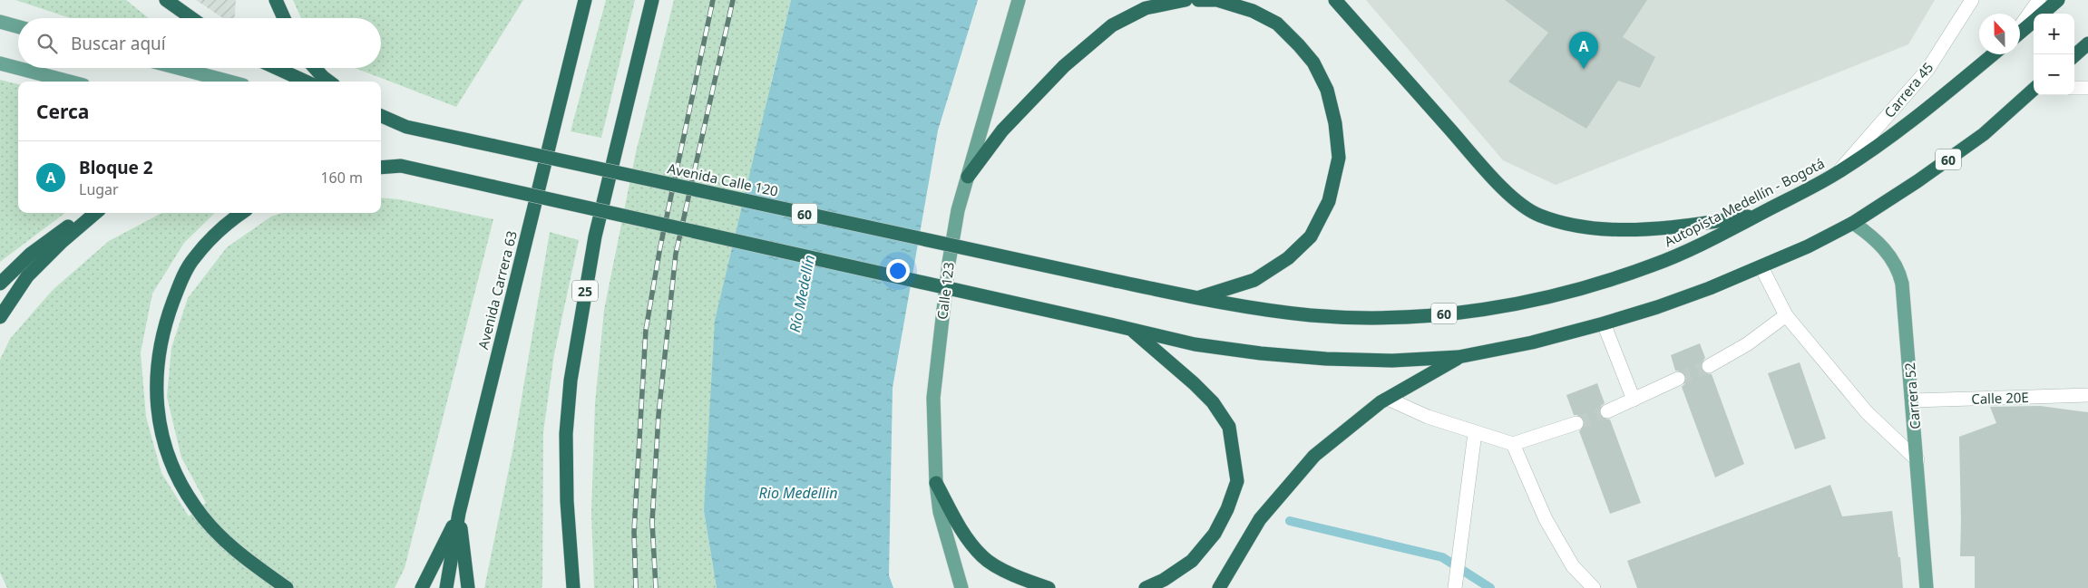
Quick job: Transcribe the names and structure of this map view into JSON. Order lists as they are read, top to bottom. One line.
{"streets":{"highway":["60","Avenida Calle 120","Autopista Medellín - Bogotá","Avenida Carrera 63","25"],"main road":["Calle 123","Carrera 52"],"street":["Carrera 45","Calle 20E"]},"crossings":[["Carrera 45","Autopista Medellín - Bogotá"],["60","Carrera 52"],["Avenida Calle 120","Autopista Medellín - Bogotá"],["Carrera 52","Calle 20E"]],"water":["Río Medellín","Rio Medellin"],"north":"top","page":{"map_buttons":["+","−"],"search":"Buscar aquí","pins":"A","heading":"Cerca","list":[{"mark":"A","name":"Bloque 2","note":"Lugar","value":"160 m"}]}}
